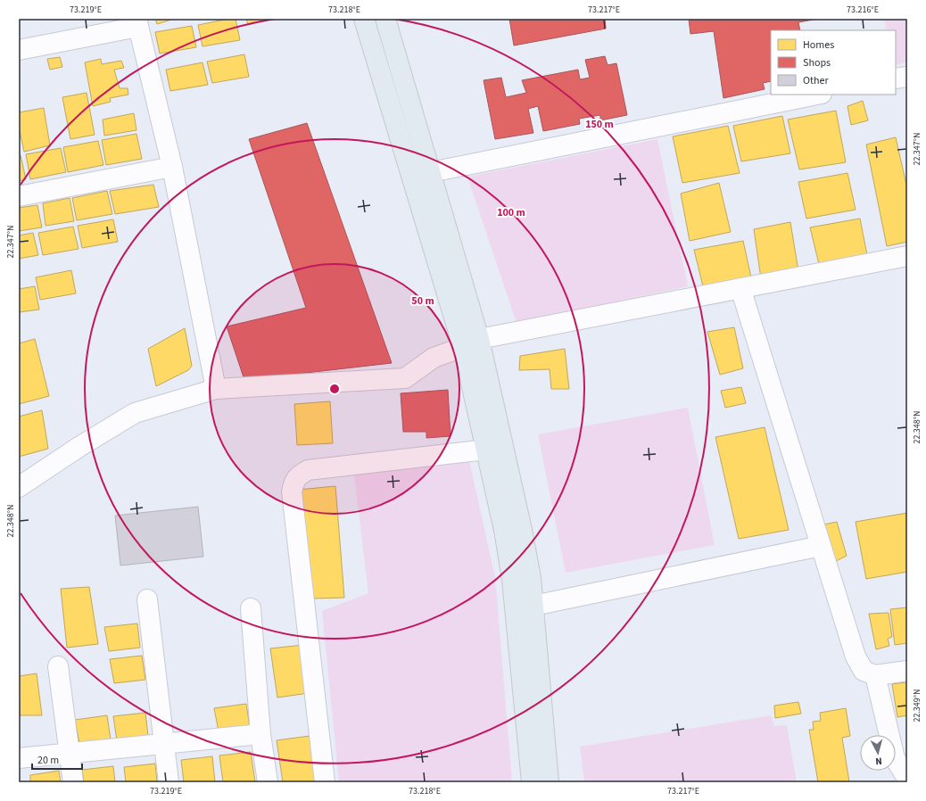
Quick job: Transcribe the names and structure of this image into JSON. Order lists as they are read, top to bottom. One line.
{"legend":["Homes","Shops","Other"],"scale_bar":"20 m","north":"bottom","coordinates":["73.219°E","73.218°E","73.217°E","73.216°E","22.347°N","22.348°N","22.349°N"],"rings":["150 m","100 m","50 m"]}
